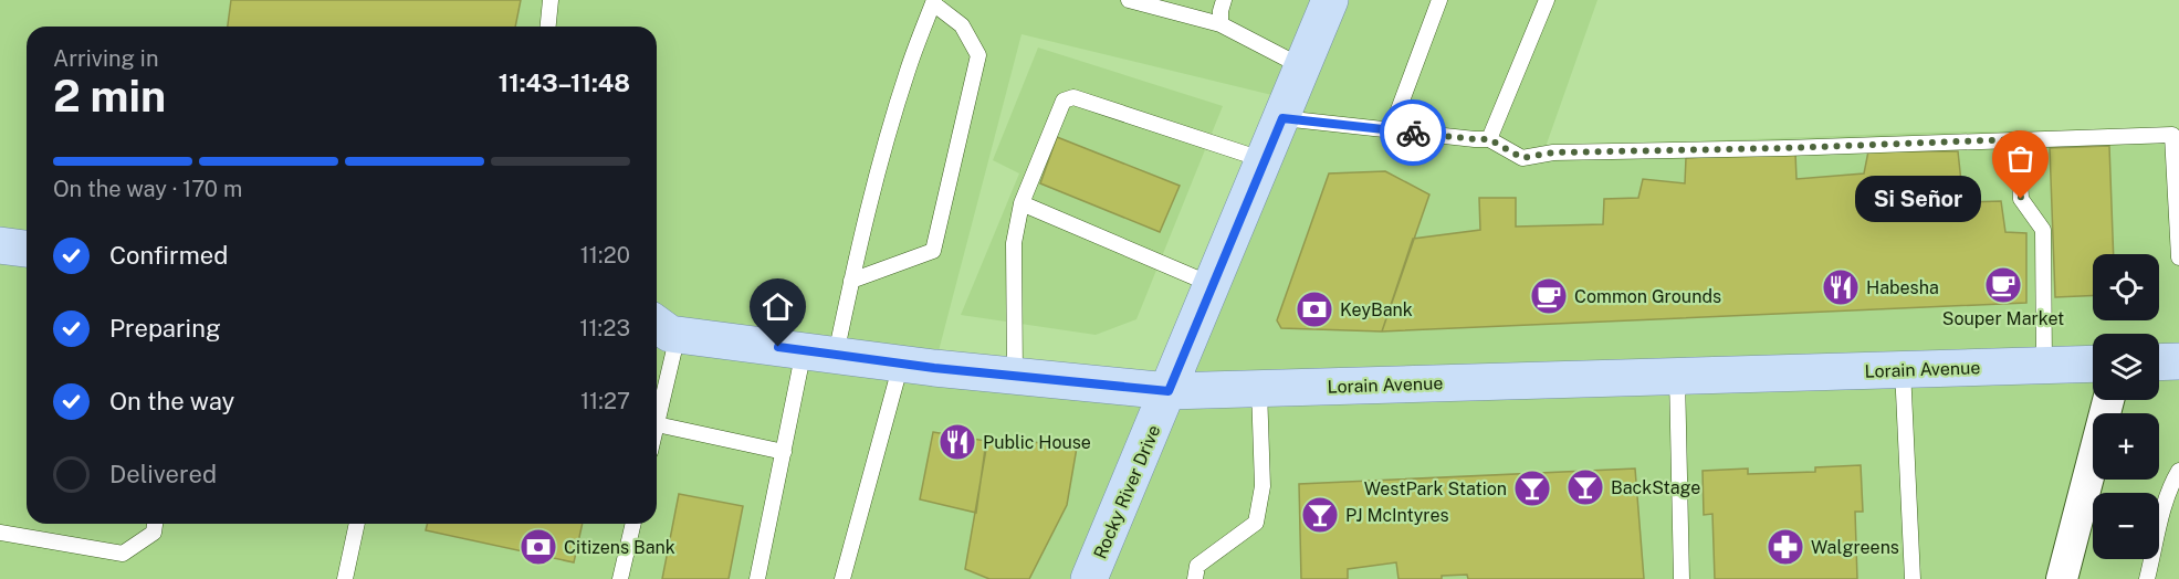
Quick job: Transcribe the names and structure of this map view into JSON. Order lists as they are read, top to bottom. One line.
{"streets":{"main road":["Lorain Avenue","Rocky River Drive"]},"crossings":[["Lorain Avenue","Rocky River Drive"]],"places":{"other":["Si Señor"],"cafe":["Souper Market","Common Grounds"],"restaurant":["Habesha","Public House"],"bank":["KeyBank","Citizens Bank"],"bar":["BackStage","WestPark Station","PJ McIntyres"],"pharmacy":["Walgreens"]},"page":{"heading":["2 min","Arriving in","11:43–11:48"],"bar":"On the way · 170 m","bubble":"Si Señor","list":[["Confirmed","11:20"],["Preparing","11:23"],["On the way","11:27"],"Delivered"],"map_buttons":["+","−"]}}
